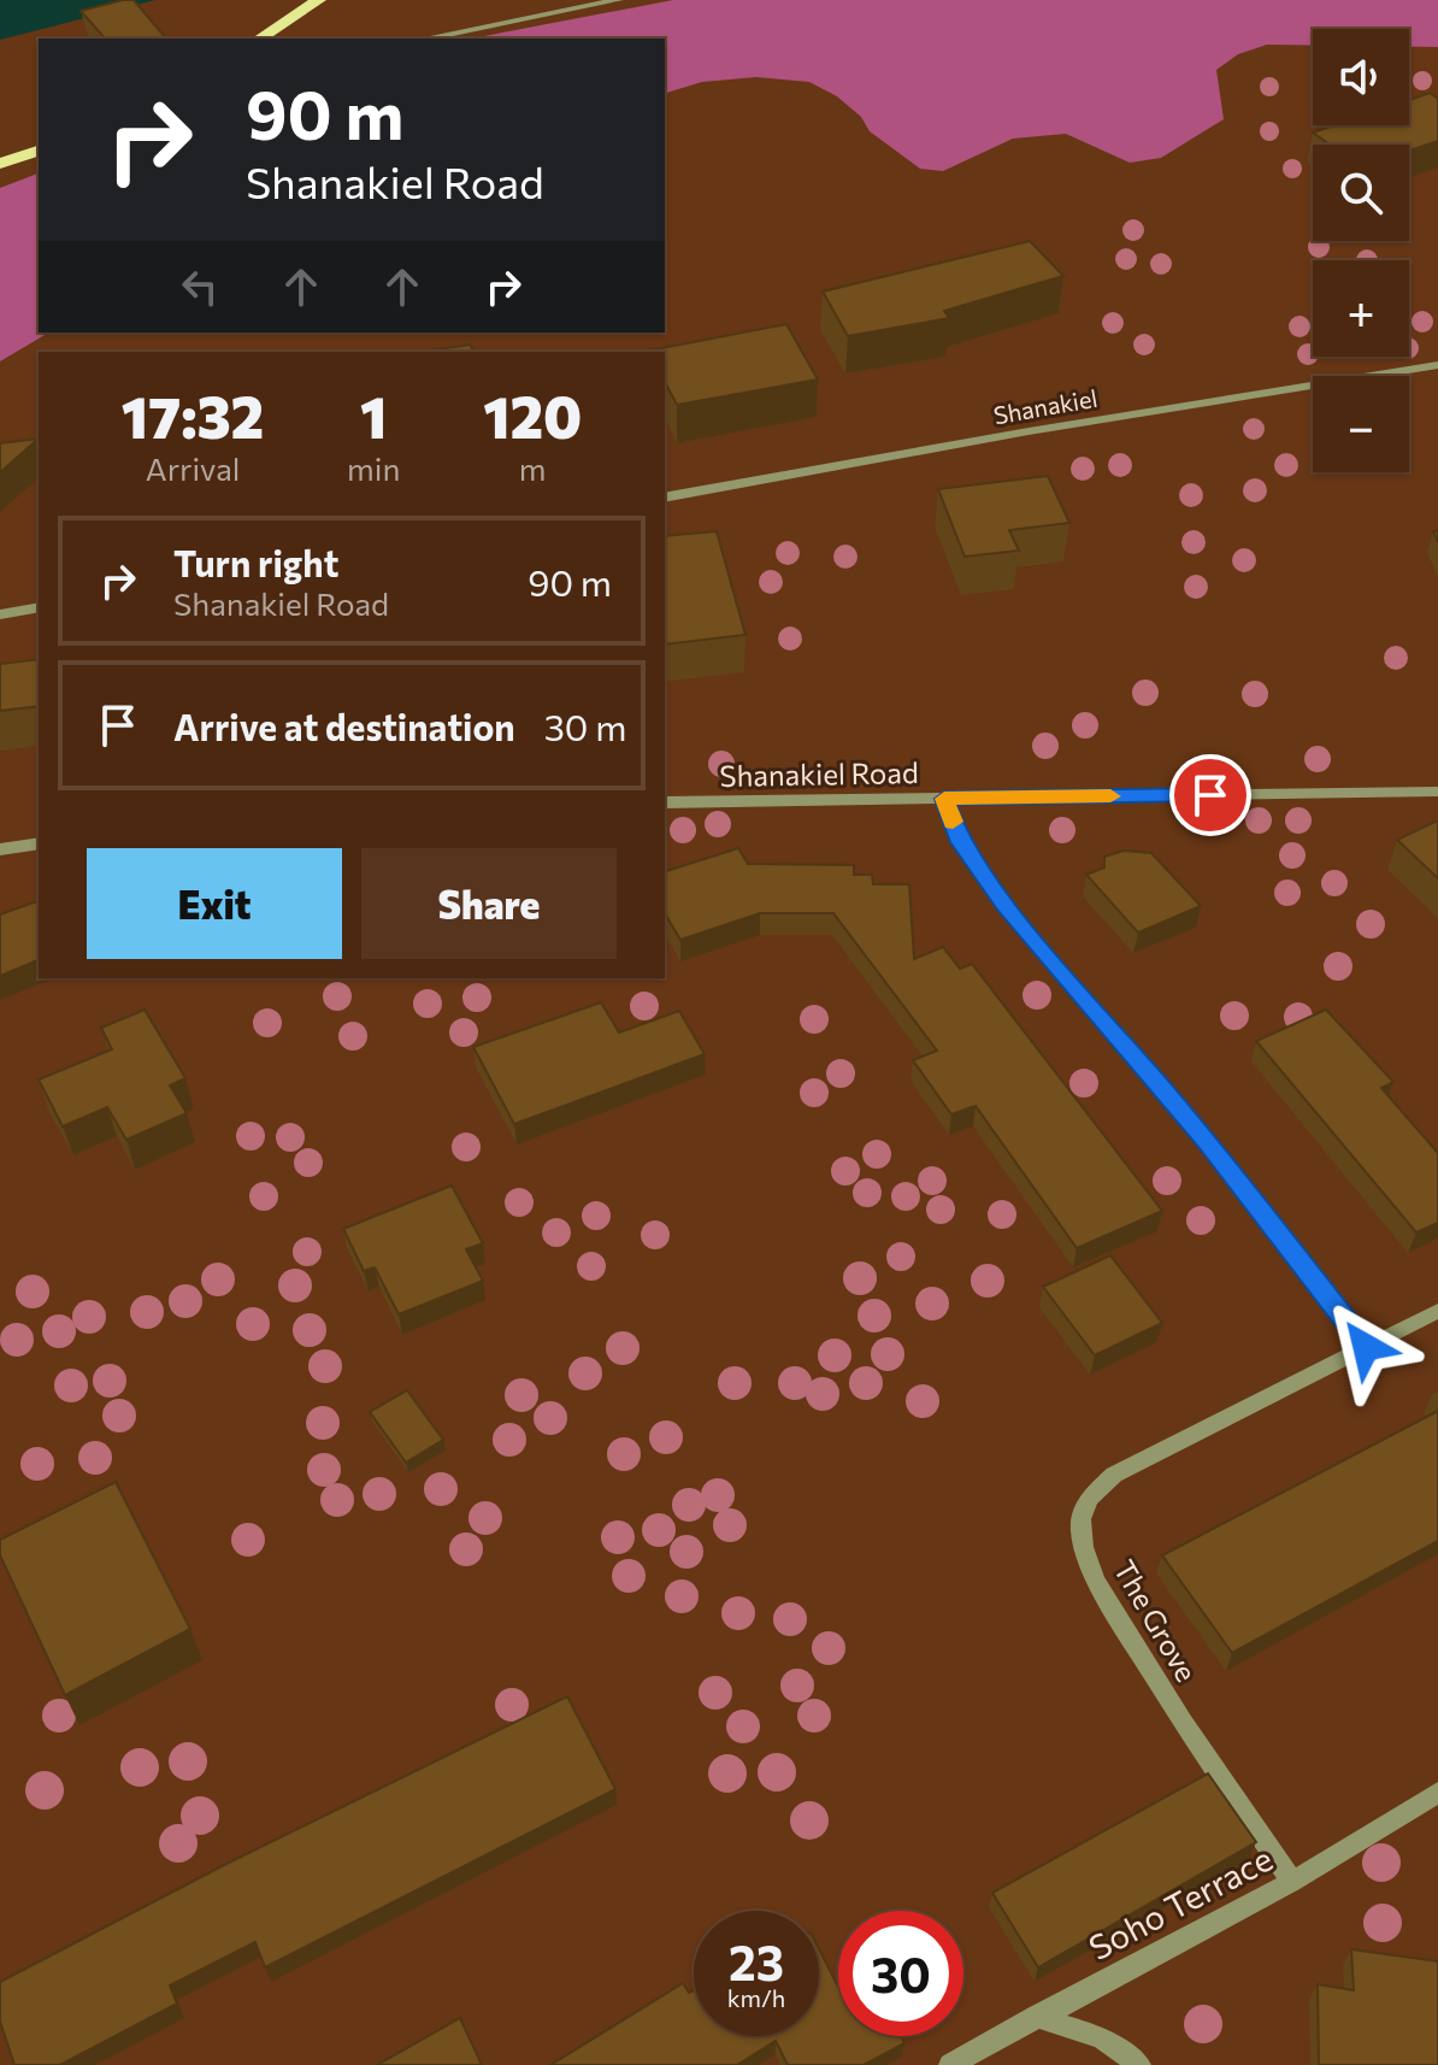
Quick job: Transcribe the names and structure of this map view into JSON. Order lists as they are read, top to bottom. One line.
{"streets":{"street":["Shanakiel","Shanakiel Road","The Grove","Soho Terrace"]},"crossings":[["The Grove","Soho Terrace"]],"page":{"map_buttons":["+","−"],"turn":["90 m","Shanakiel Road"],"eta":["17:32","Arrival","1","min","120","m"],"list":[{"name":"Turn right","note":"Shanakiel Road","value":"90 m"},{"name":"Arrive at destination","value":"30 m"}],"buttons":["Exit","Share"],"speed":"23 km/h","limit":"30"}}
